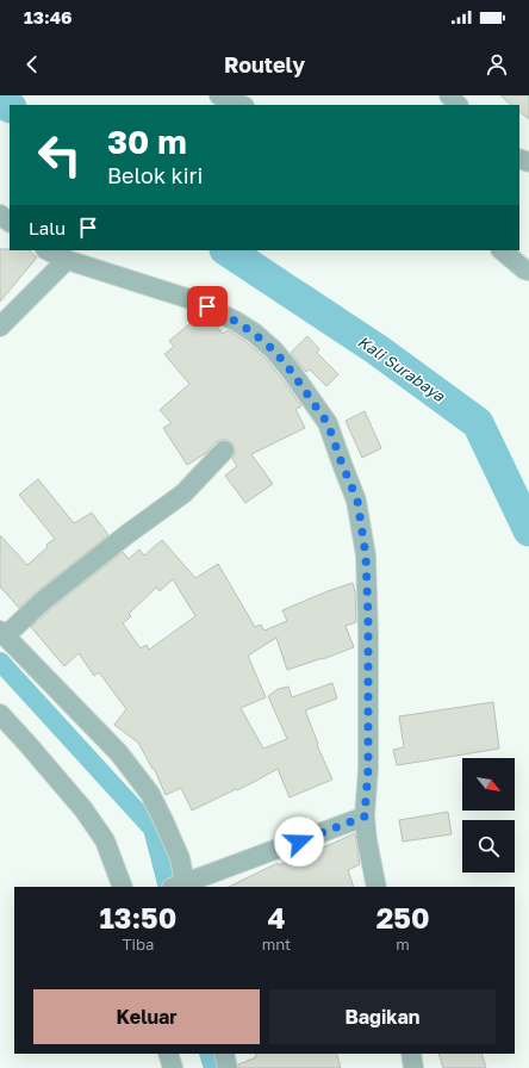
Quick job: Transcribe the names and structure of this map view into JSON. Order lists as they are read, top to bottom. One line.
{"water":["Kali Surabaya"],"north":"bottom right","page":{"status":"13:46","header":"Routely","turn":["30 m","Belok kiri"],"then":"Lalu","eta":["13:50","Tiba","4","mnt","250","m"],"buttons":["Keluar","Bagikan"]}}
